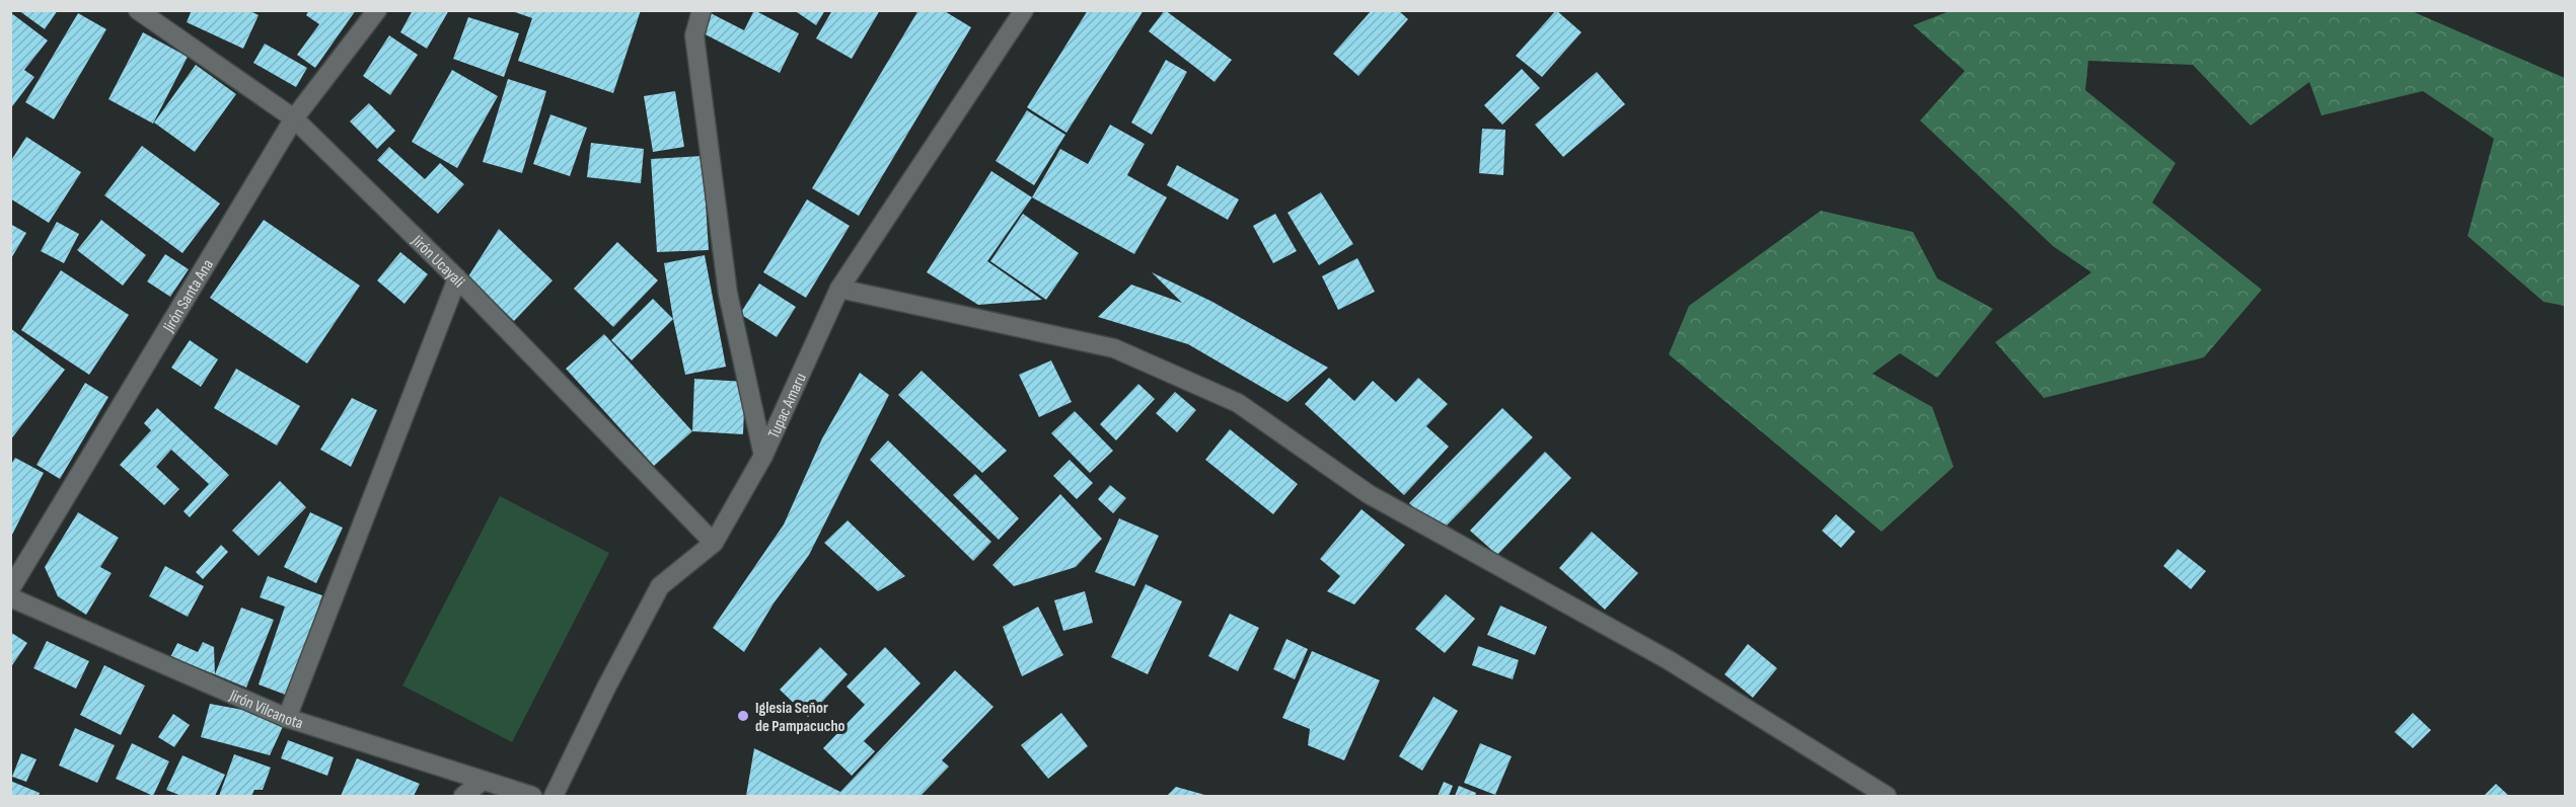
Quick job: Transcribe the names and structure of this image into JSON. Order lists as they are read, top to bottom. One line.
{"streets":{"street":["Jirón Ucayali","Jirón Santa Ana","Tupac Amaru","Jirón Vilcanota"]},"crossings":[["Jirón Ucayali","Jirón Santa Ana"],["Jirón Ucayali","Tupac Amaru"]],"places":["Iglesia Señor de Pampacucho"]}
